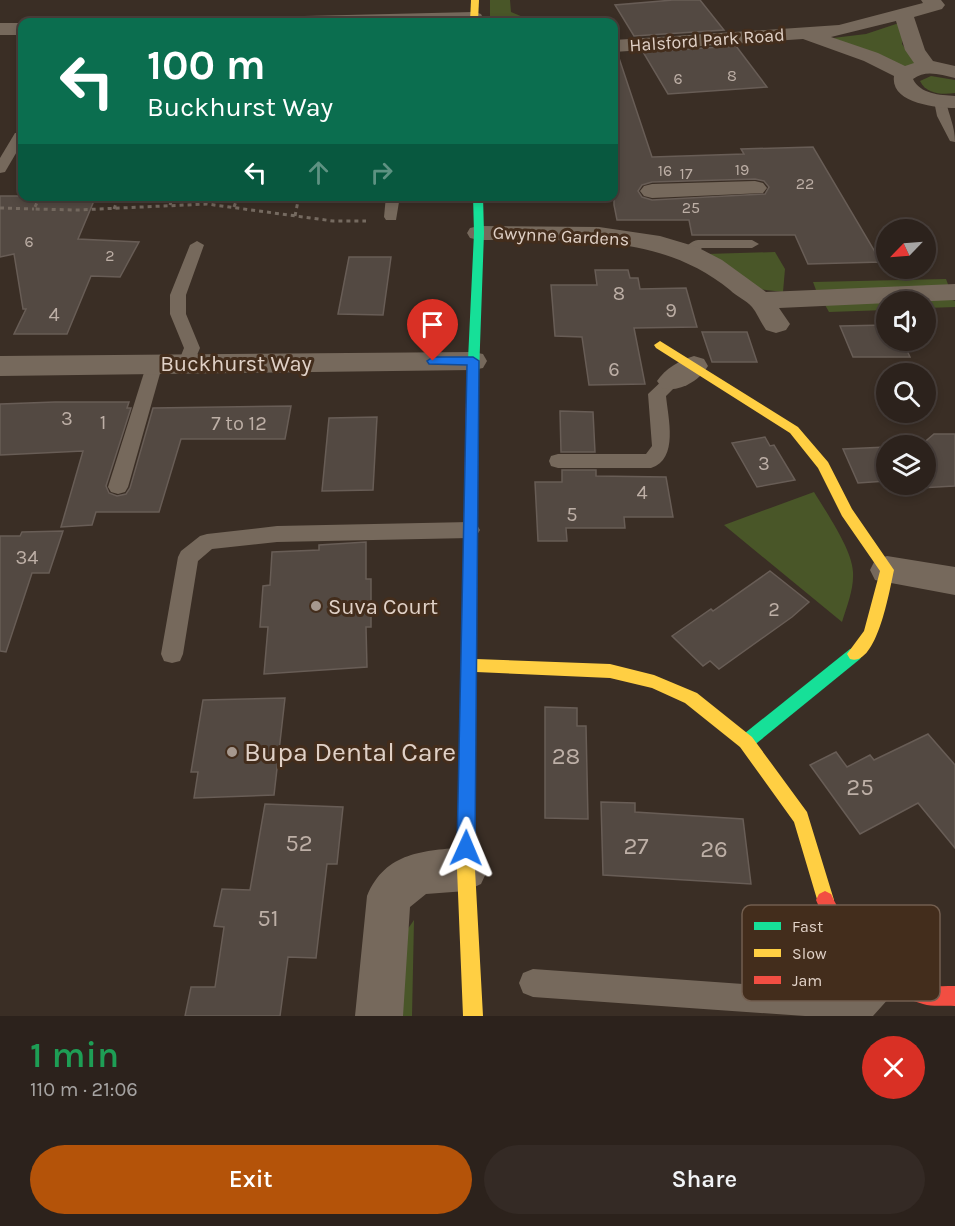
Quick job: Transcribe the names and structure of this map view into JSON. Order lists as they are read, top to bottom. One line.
{"streets":{"street":["Halsford Park Road","Gwynne Gardens","Buckhurst Way"]},"places":["Suva Court","Bupa Dental Care"],"house_numbers":["8","6","19","16","17","22","25","6","2","8","9","4","6","3","1","7 to 12","3","4","5","34","2","28","25","52","27","26","51"],"legend":["Fast","Slow","Jam"],"north":"bottom left","page":{"turn":["100 m","Buckhurst Way"],"heading":["1 min","110 m · 21:06"],"buttons":["Exit","Share"]}}
